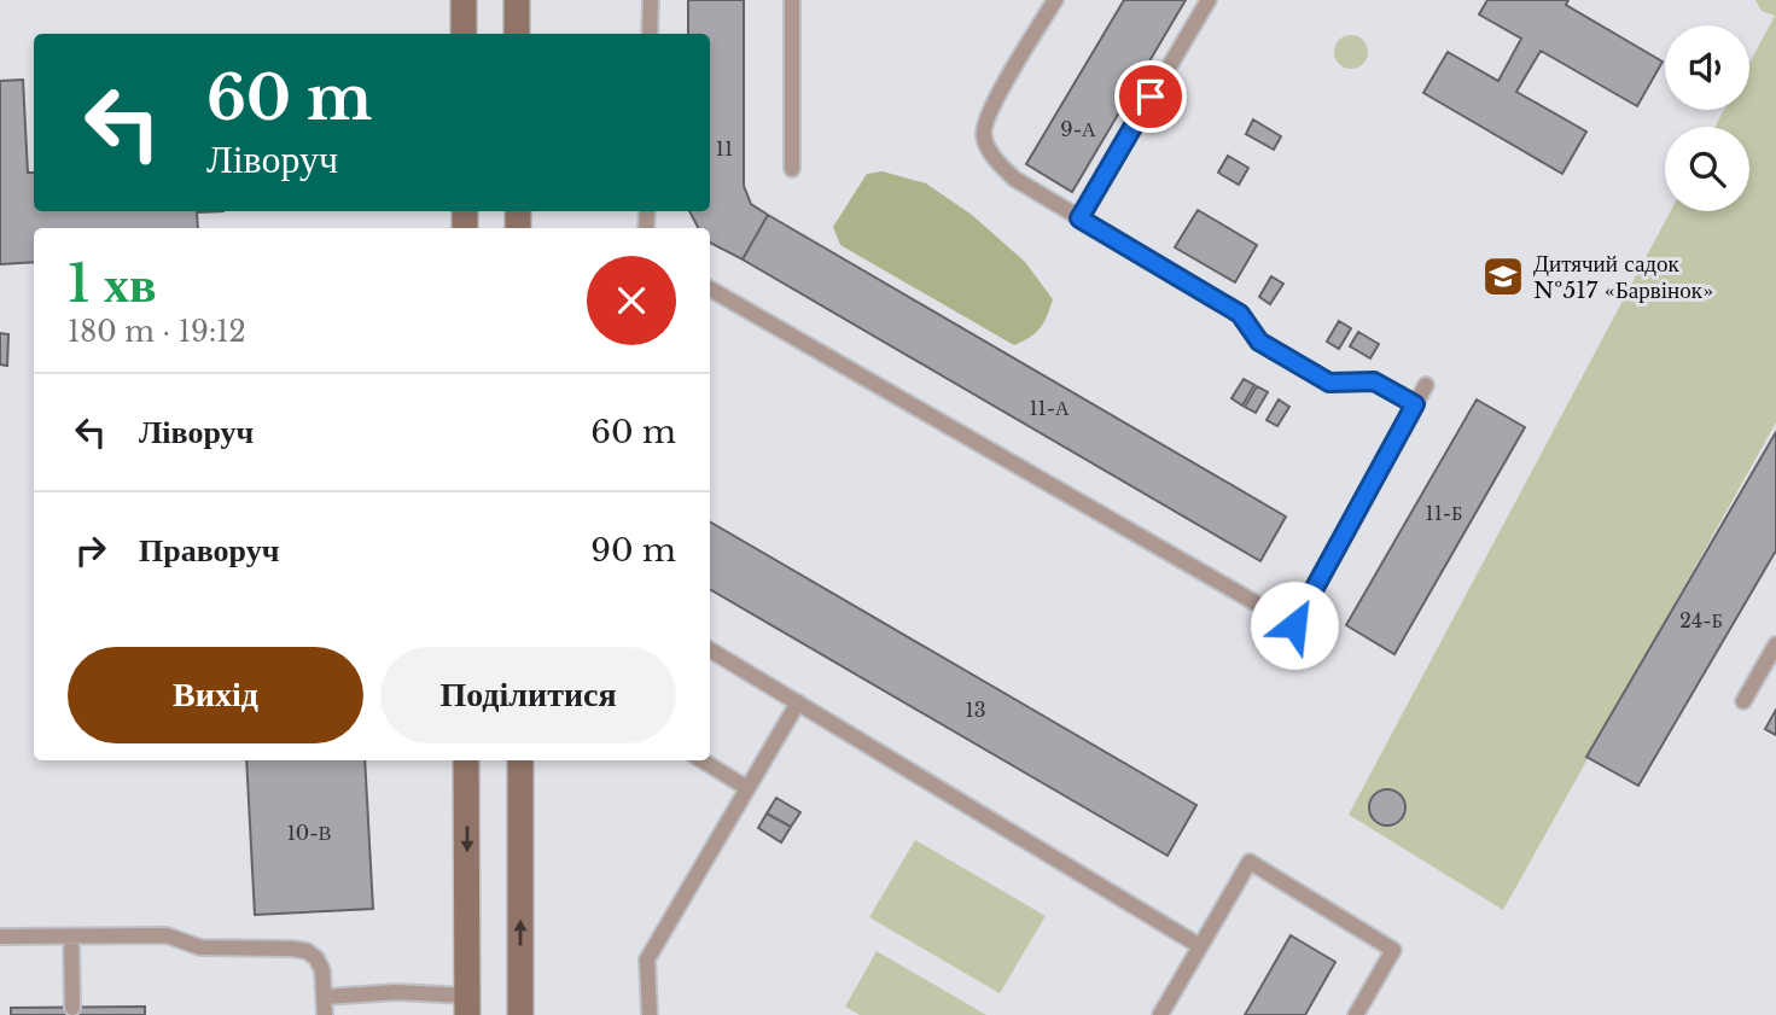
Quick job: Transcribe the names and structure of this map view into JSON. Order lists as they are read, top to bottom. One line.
{"places":{"school or university":["Дитячий садок №517 «Барвінок»"]},"house_numbers":["9-А","11","11-А","11-Б","24-Б","13","10-В"],"page":{"turn":["60 m","Ліворуч"],"heading":["1 хв","180 m · 19:12"],"list":[{"name":"Ліворуч","value":"60 m"},{"name":"Праворуч","value":"90 m"}],"buttons":["Вихід","Поділитися"]}}
